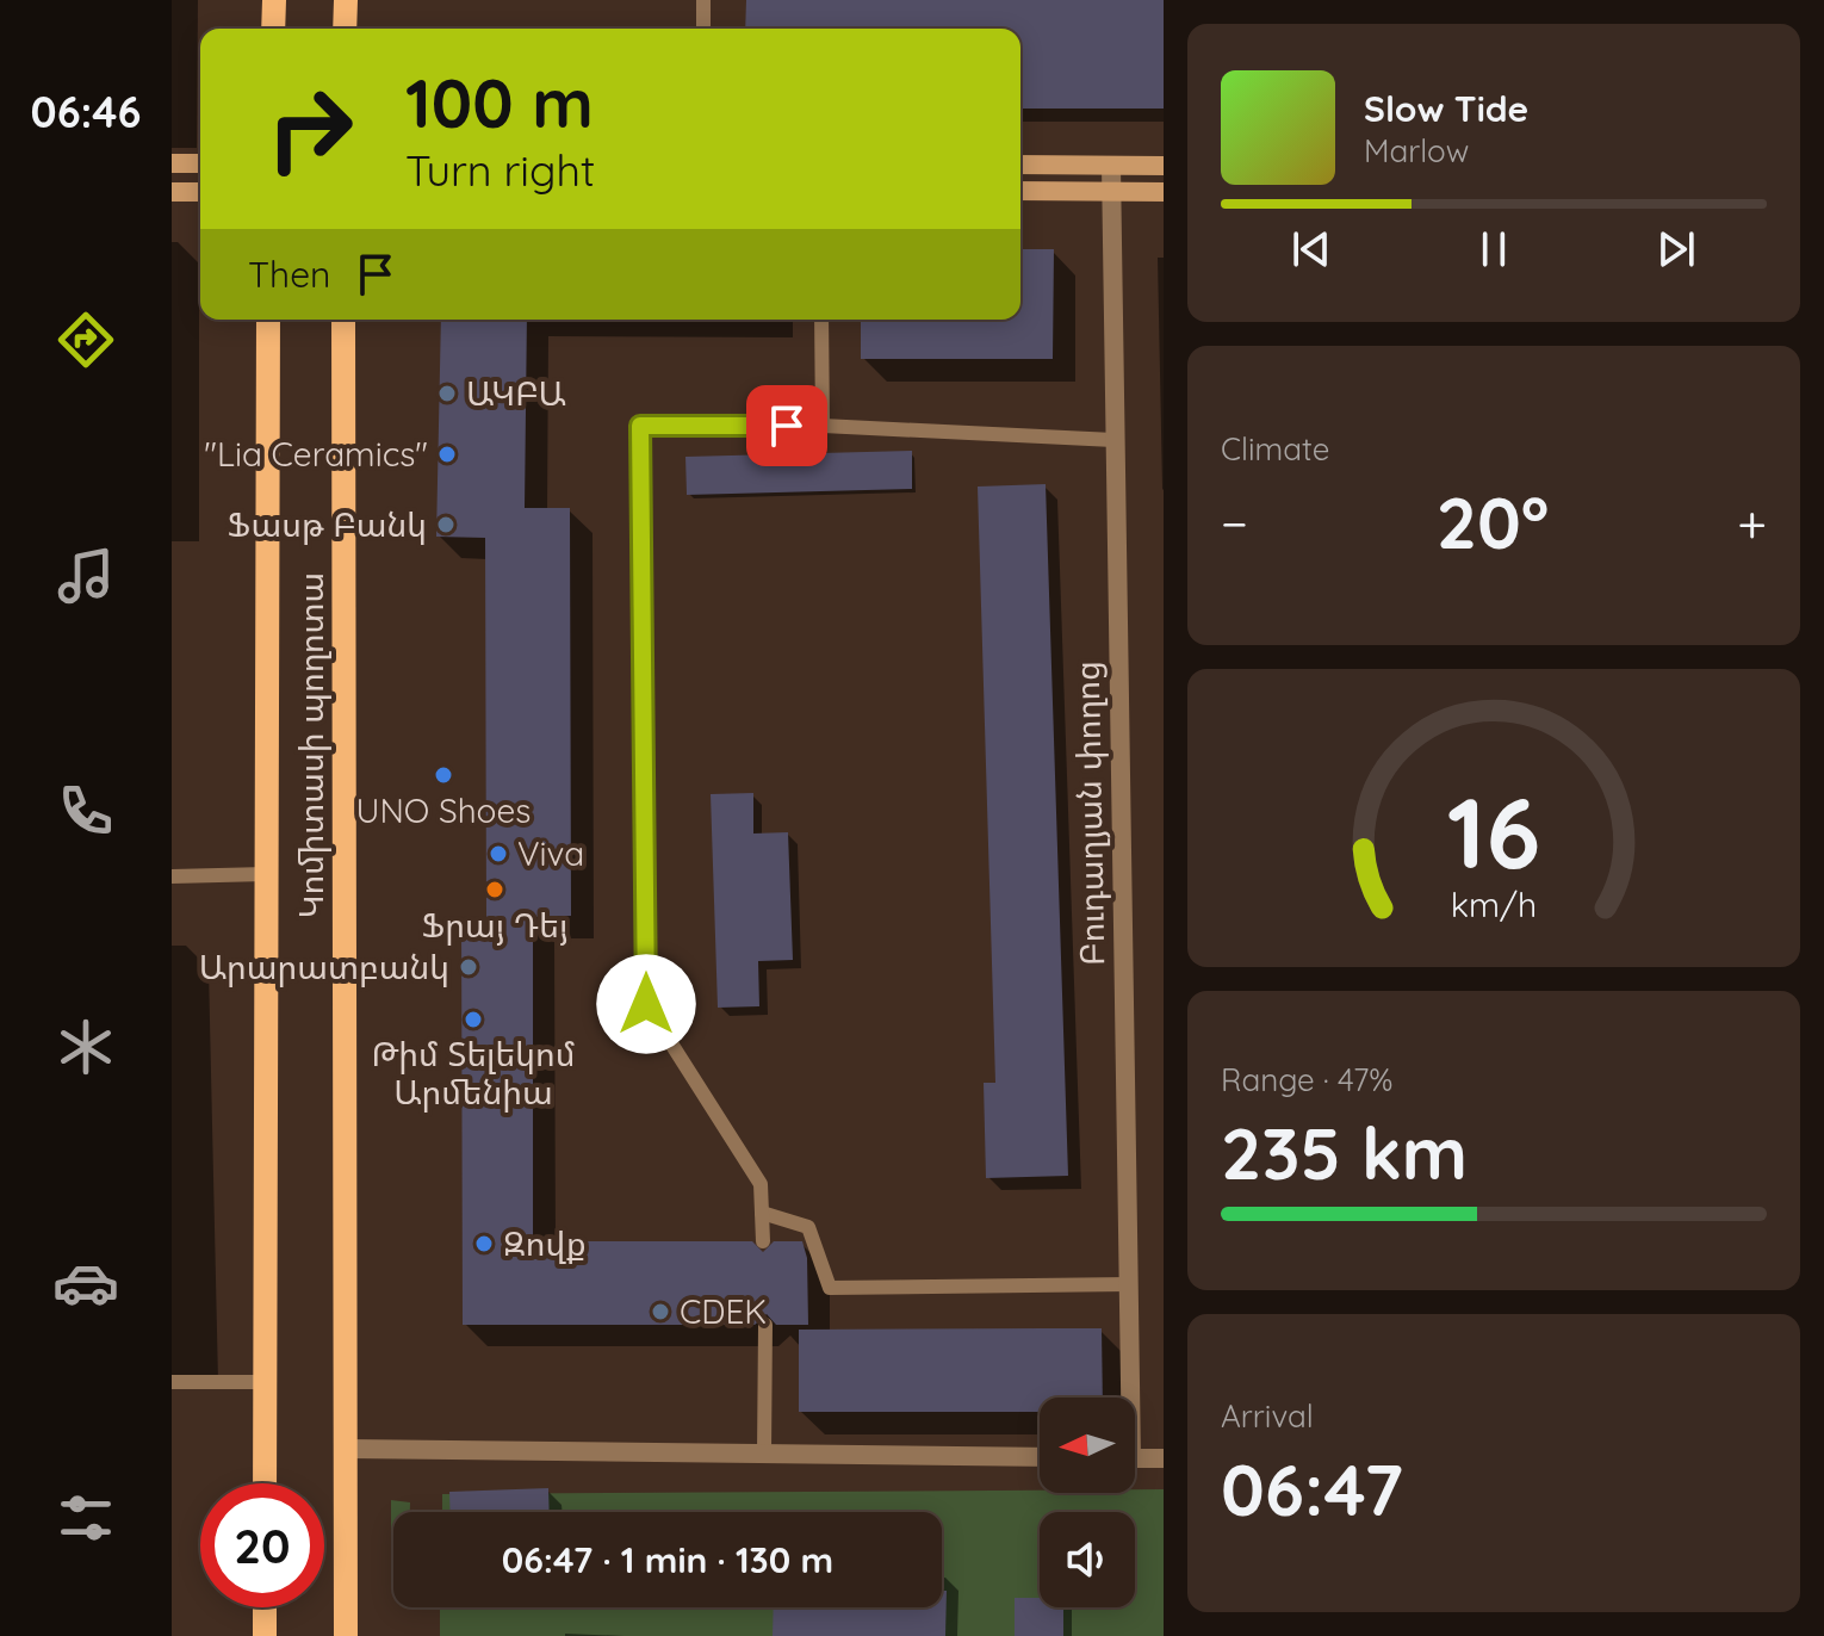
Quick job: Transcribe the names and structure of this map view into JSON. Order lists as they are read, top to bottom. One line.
{"streets":{"main road":["Կոմիտասի պողոտա"],"street":["Բուդաղյան փողոց"]},"places":["ԱԿԲԱ","\"Lia Ceramics\"","Ֆասթ Բանկ","UNO Shoes","Viva","Ֆրայ Դեյ","Արարատբանկ","Թիմ Տելեկոմ Արմենիա","Զովք","CDEK"],"north":"left","page":{"tabs":"06:46","turn":["100 m","Turn right"],"song":["Slow Tide","Marlow"],"then":"Then","tile":["Climate",["Range · 47%","235 km"],["Arrival","06:47"]],"heat":["−","20°","+"],"limit":"20","trip":"06:47 · 1 min · 130 m","gauge":["16","km/h"]}}
